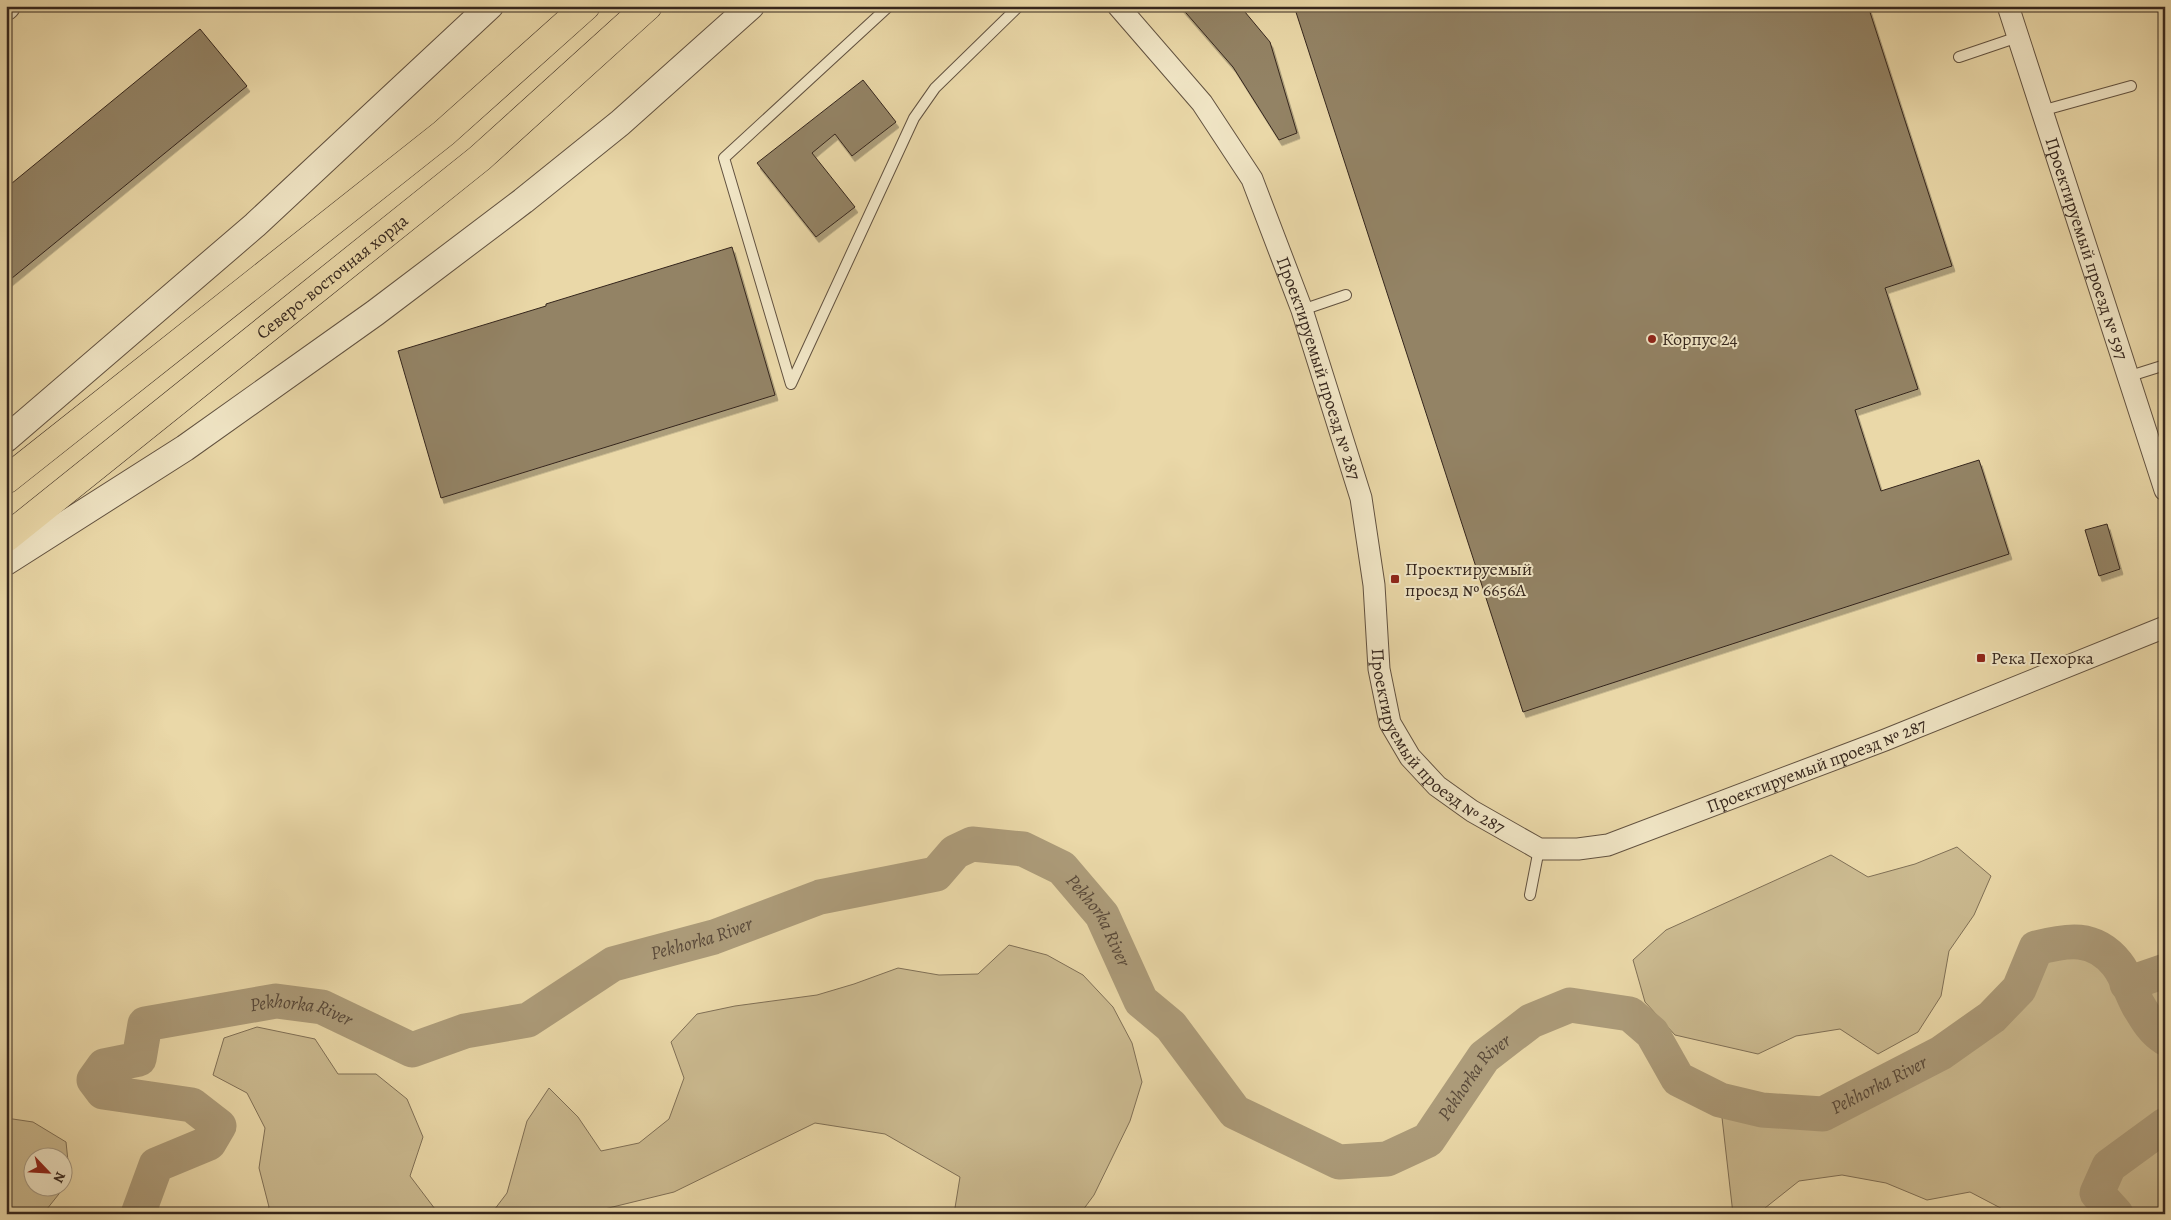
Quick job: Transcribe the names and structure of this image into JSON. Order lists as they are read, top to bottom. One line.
{"streets":{"highway":["Северо-восточная хорда"],"street":["Проектируемый проезд № 597","Проектируемый проезд № 287"]},"water":["Pekhorka River"],"places":{"other":["Корпус 24"],"transit":["Проектируемый проезд № 6656А","Река Пехорка"]},"north":"bottom right"}
